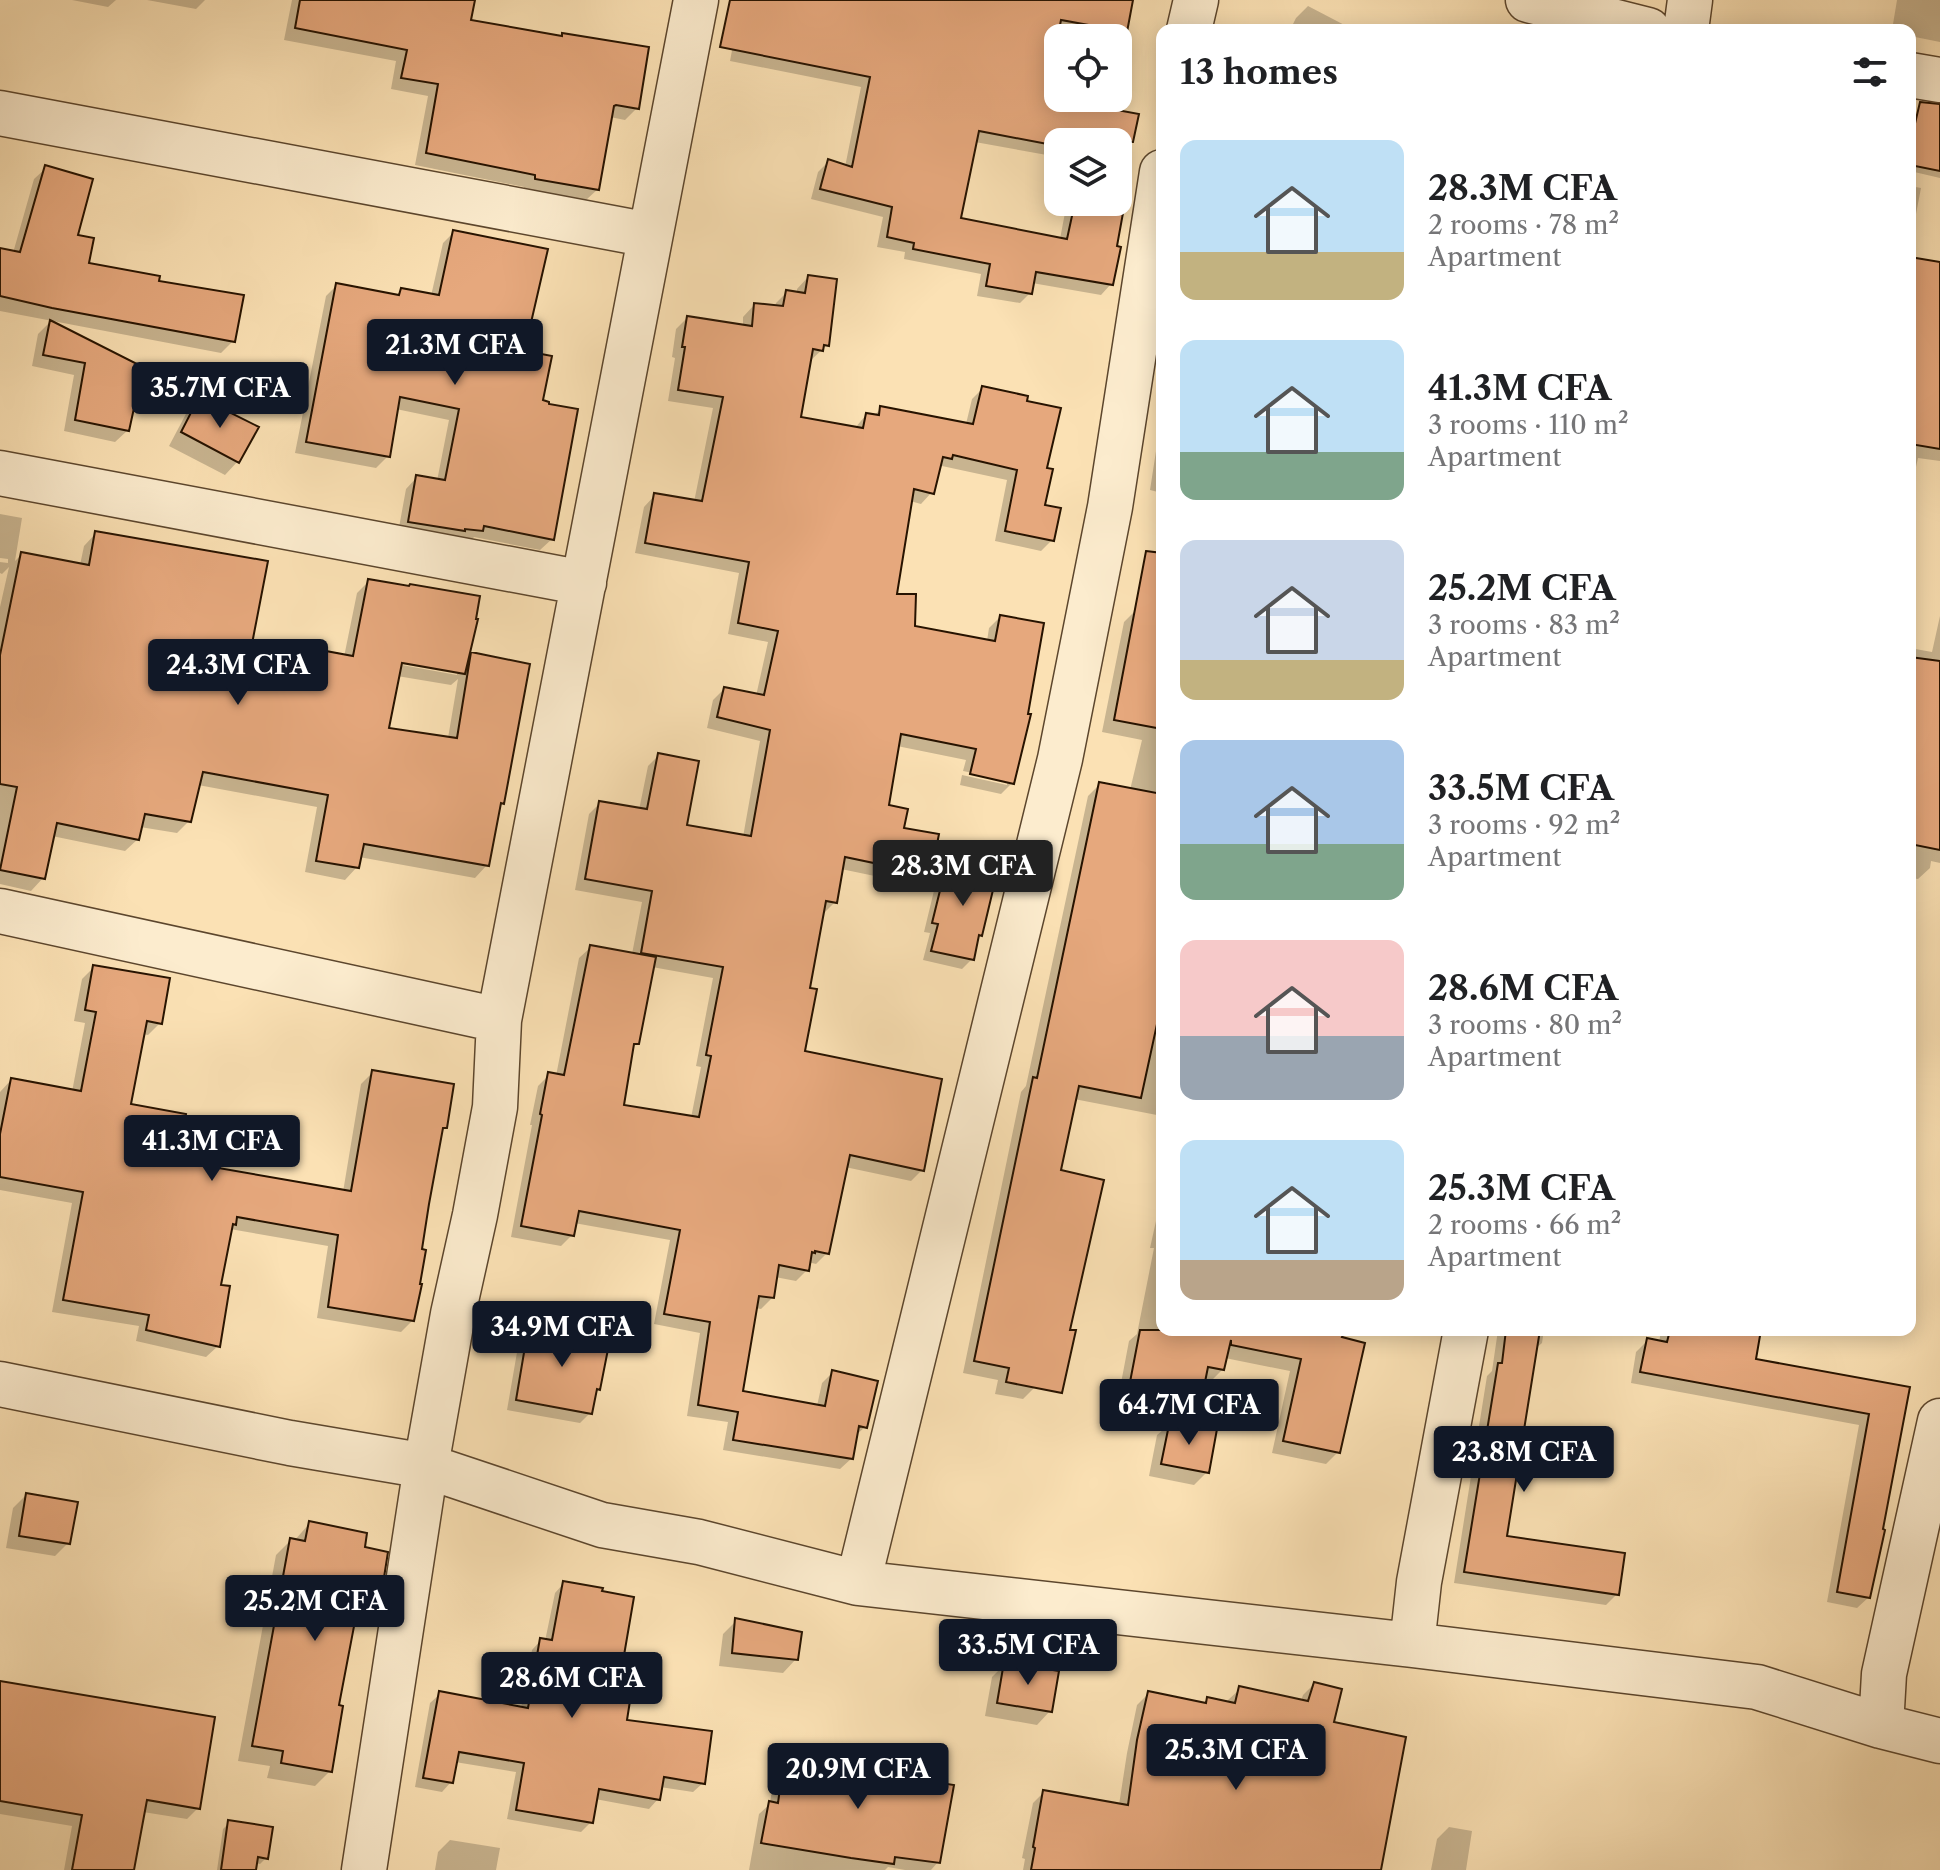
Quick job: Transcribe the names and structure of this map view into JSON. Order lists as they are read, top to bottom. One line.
{"page":{"heading":"13 homes","list":[{"name":"28.3M CFA","note":"2 rooms · 78 m² · Apartment"},{"name":"41.3M CFA","note":"3 rooms · 110 m² · Apartment"},{"name":"25.2M CFA","note":"3 rooms · 83 m² · Apartment"},{"name":"33.5M CFA","note":"3 rooms · 92 m² · Apartment"},{"name":"28.6M CFA","note":"3 rooms · 80 m² · Apartment"},{"name":"25.3M CFA","note":"2 rooms · 66 m² · Apartment"}],"price":["21.3M CFA","35.7M CFA","24.3M CFA","28.3M CFA","41.3M CFA","34.9M CFA","64.7M CFA","23.8M CFA","25.2M CFA","33.5M CFA","28.6M CFA","25.3M CFA","20.9M CFA"]}}
